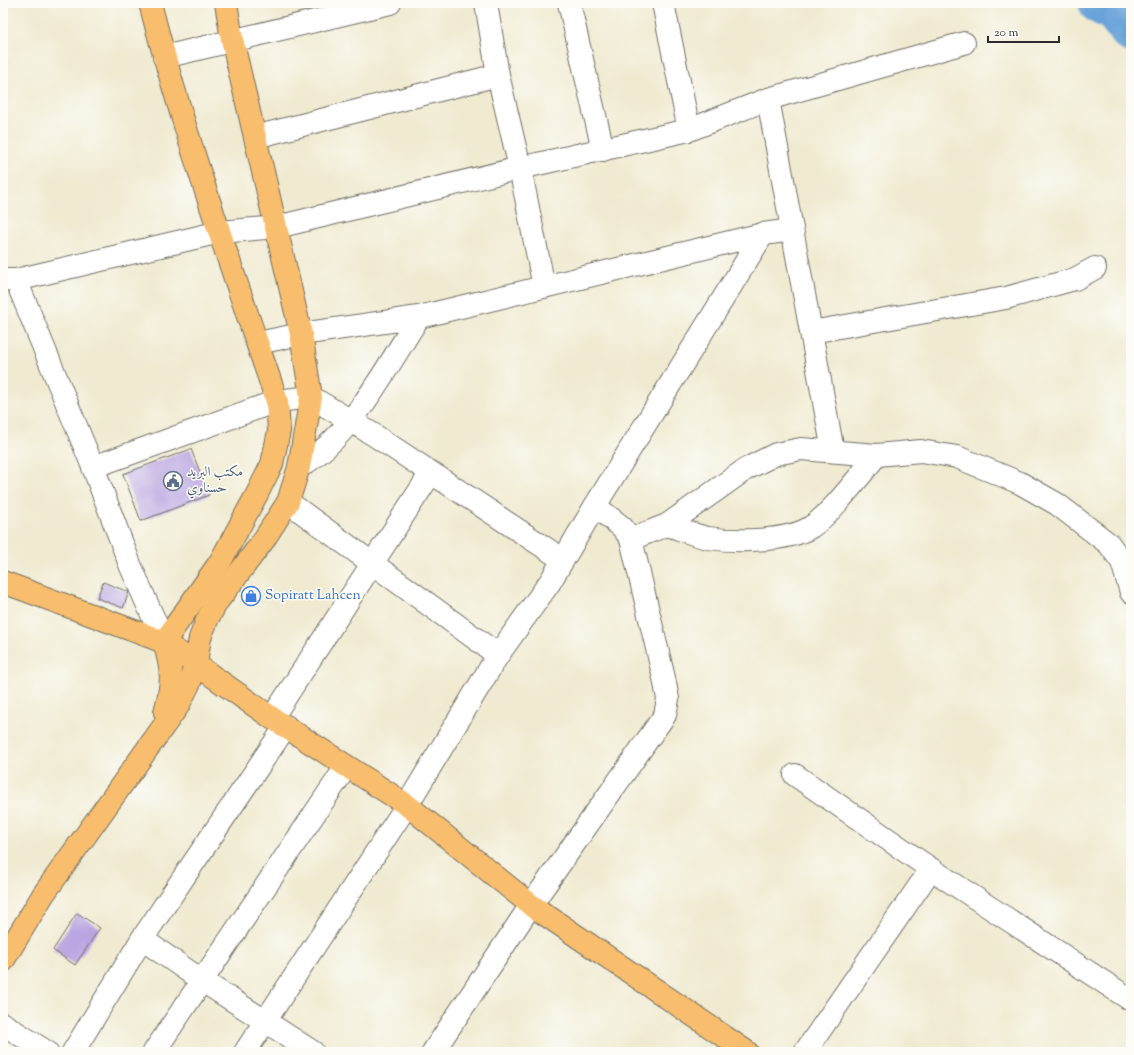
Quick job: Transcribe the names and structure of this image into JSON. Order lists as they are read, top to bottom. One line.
{"places":{"public building":["مكتب البريد حسناوي"],"shop":["Sopiratt Lahcen"]},"scale_bar":"20 m"}
